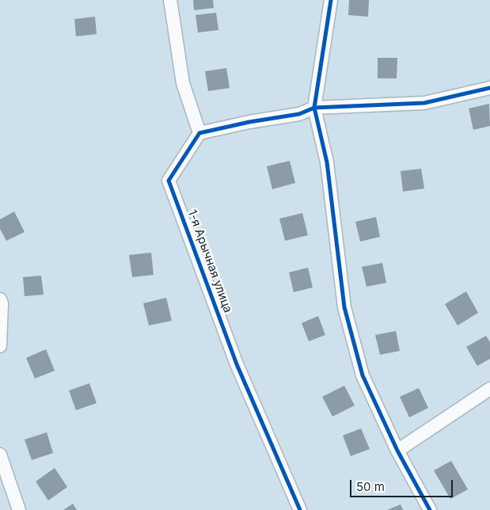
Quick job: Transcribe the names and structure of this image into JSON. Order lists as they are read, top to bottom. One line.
{"streets":{"street":["1-я Арычная улица"]},"scale_bar":"50 m"}
